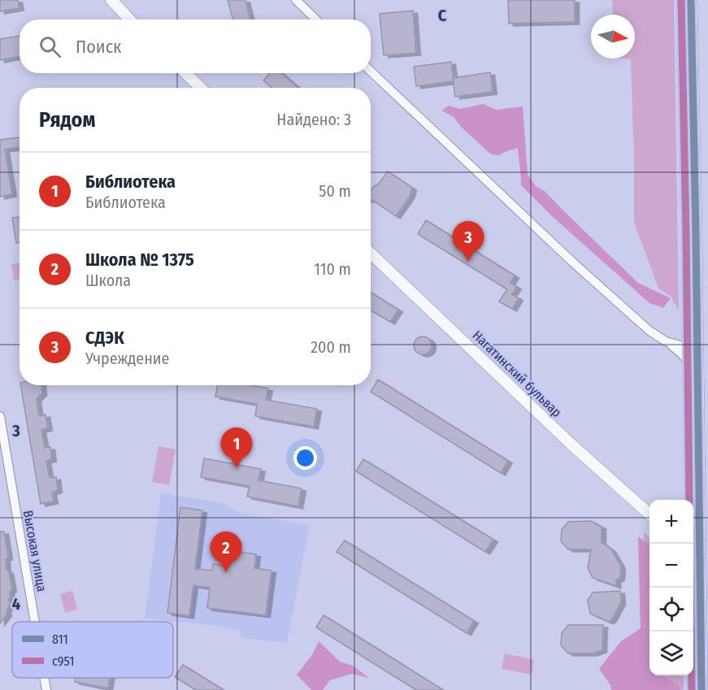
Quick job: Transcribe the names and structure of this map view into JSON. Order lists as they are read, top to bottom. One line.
{"streets":{"street":["Нагатинский бульвар","Высокая улица"]},"lines":["transit line 811","transit line с951"],"legend":["811","с951"],"north":"right","page":{"search":"Поиск","heading":["Рядом","Найдено: 3"],"list":[{"mark":"1","name":"Библиотека","note":"Библиотека","value":"50 m"},{"mark":"2","name":"Школа № 1375","note":"Школа","value":"110 m"},{"mark":"3","name":"СДЭК","note":"Учреждение","value":"200 m"}],"pins":["3","1","2"],"map_buttons":["+","−"]},"grid":{"columns":["C"],"rows":["3","4"]}}
